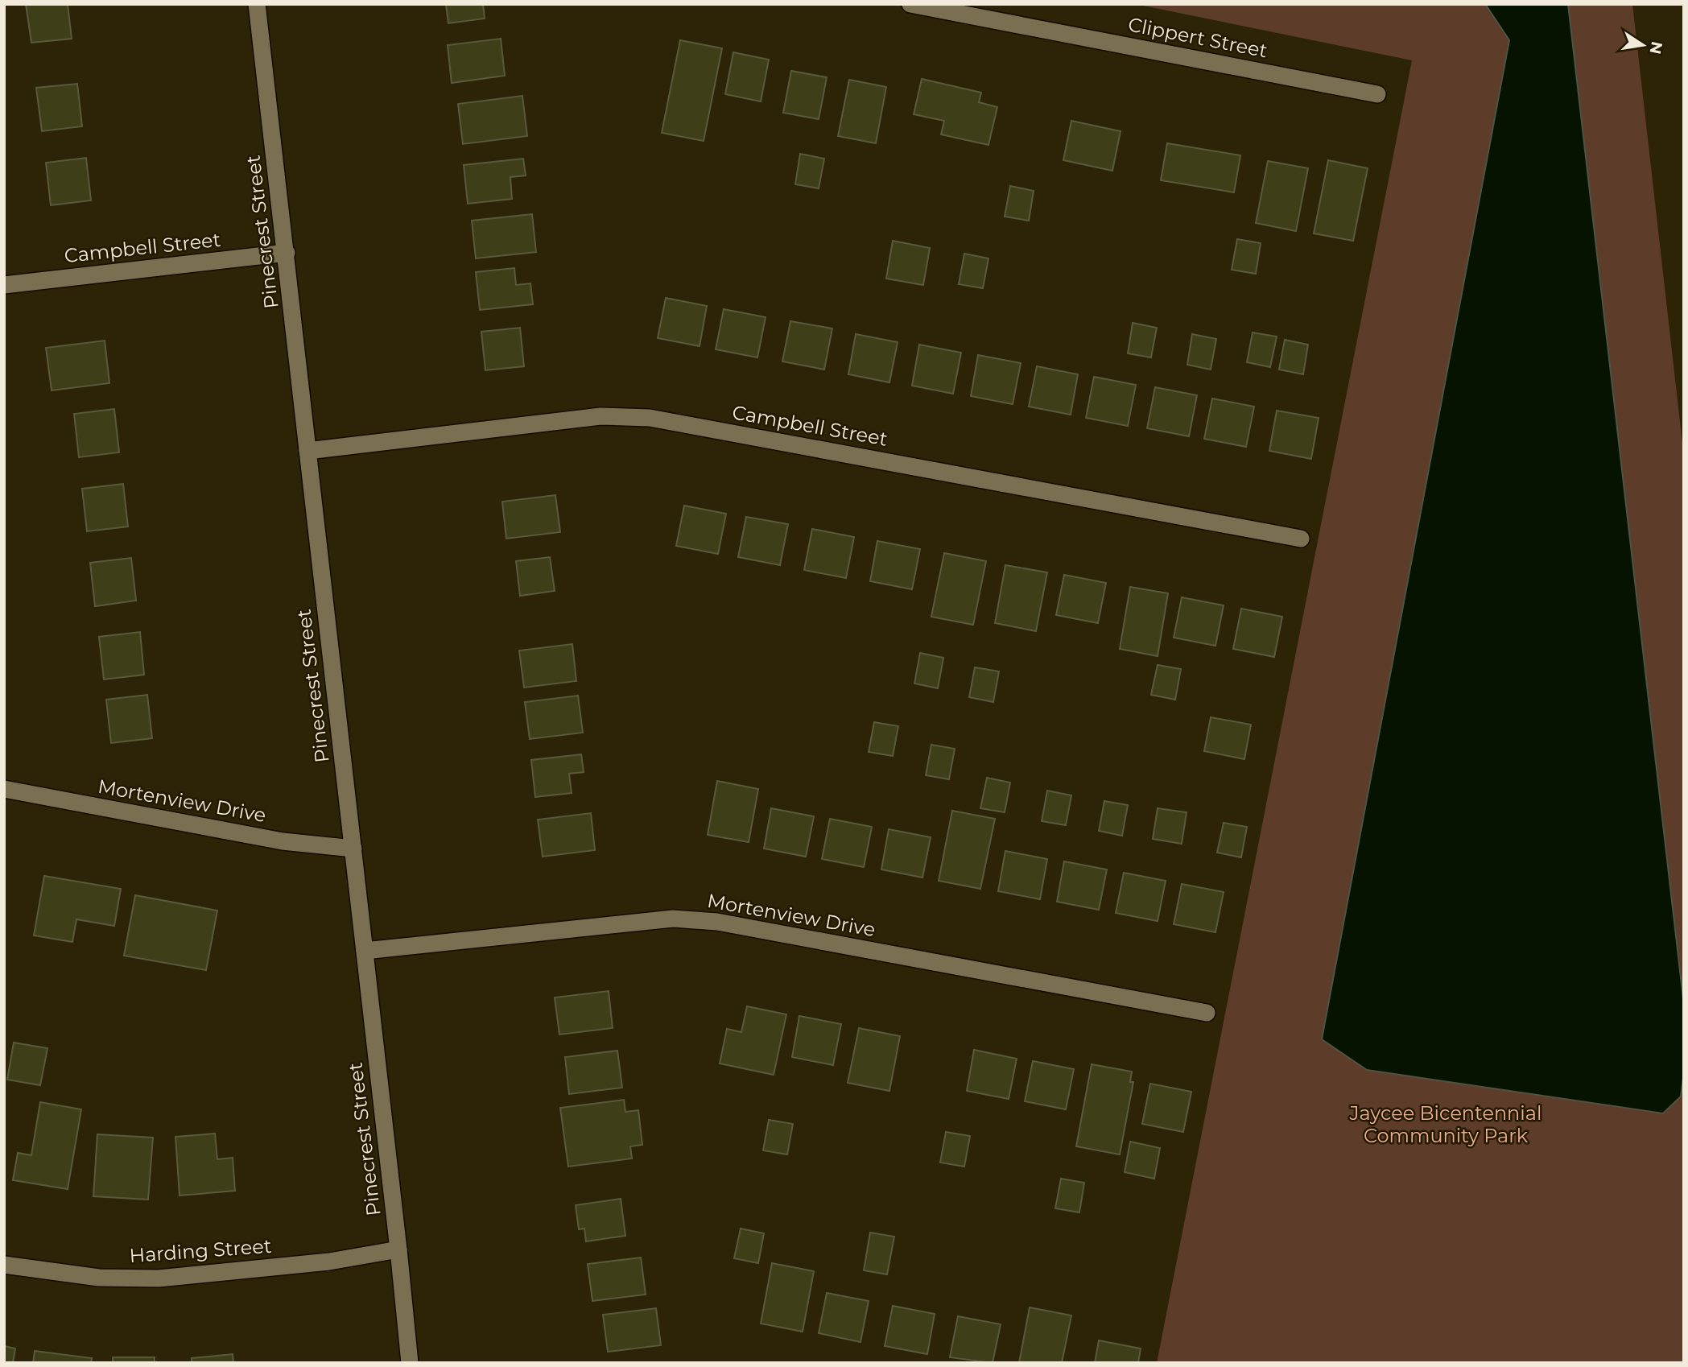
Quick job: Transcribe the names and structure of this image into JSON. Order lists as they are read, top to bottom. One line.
{"streets":{"street":["Clippert Street","Pinecrest Street","Campbell Street","Mortenview Drive","Harding Street"]},"crossings":[["Pinecrest Street","Campbell Street"],["Pinecrest Street","Mortenview Drive"],["Pinecrest Street","Harding Street"]],"parks":["Jaycee Bicentennial Community Park"],"north":"right"}
